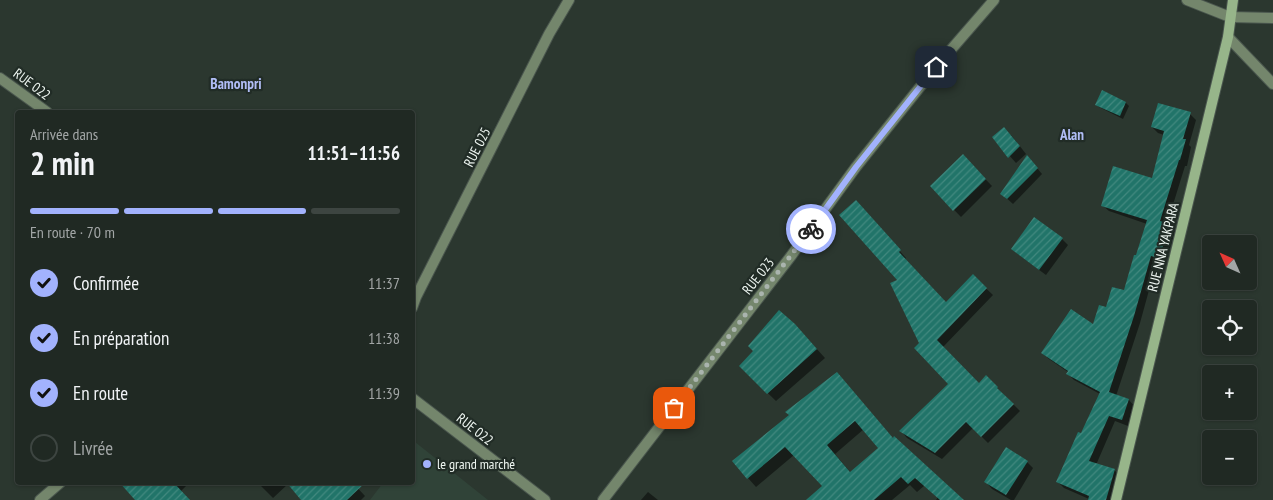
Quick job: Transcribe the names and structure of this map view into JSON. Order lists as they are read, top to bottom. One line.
{"streets":{"street":["RUE 022","RUE 025","RUE NNA YAKPARA","RUE 023"]},"districts":["Bamonpri","Alan"],"places":["le grand marché"],"north":"top left","page":{"heading":["2 min","Arrivée dans","11:51–11:56"],"bar":"En route · 70 m","map_buttons":["+","−"],"list":[["Confirmée","11:37"],["En préparation","11:38"],["En route","11:39"],"Livrée"]}}
